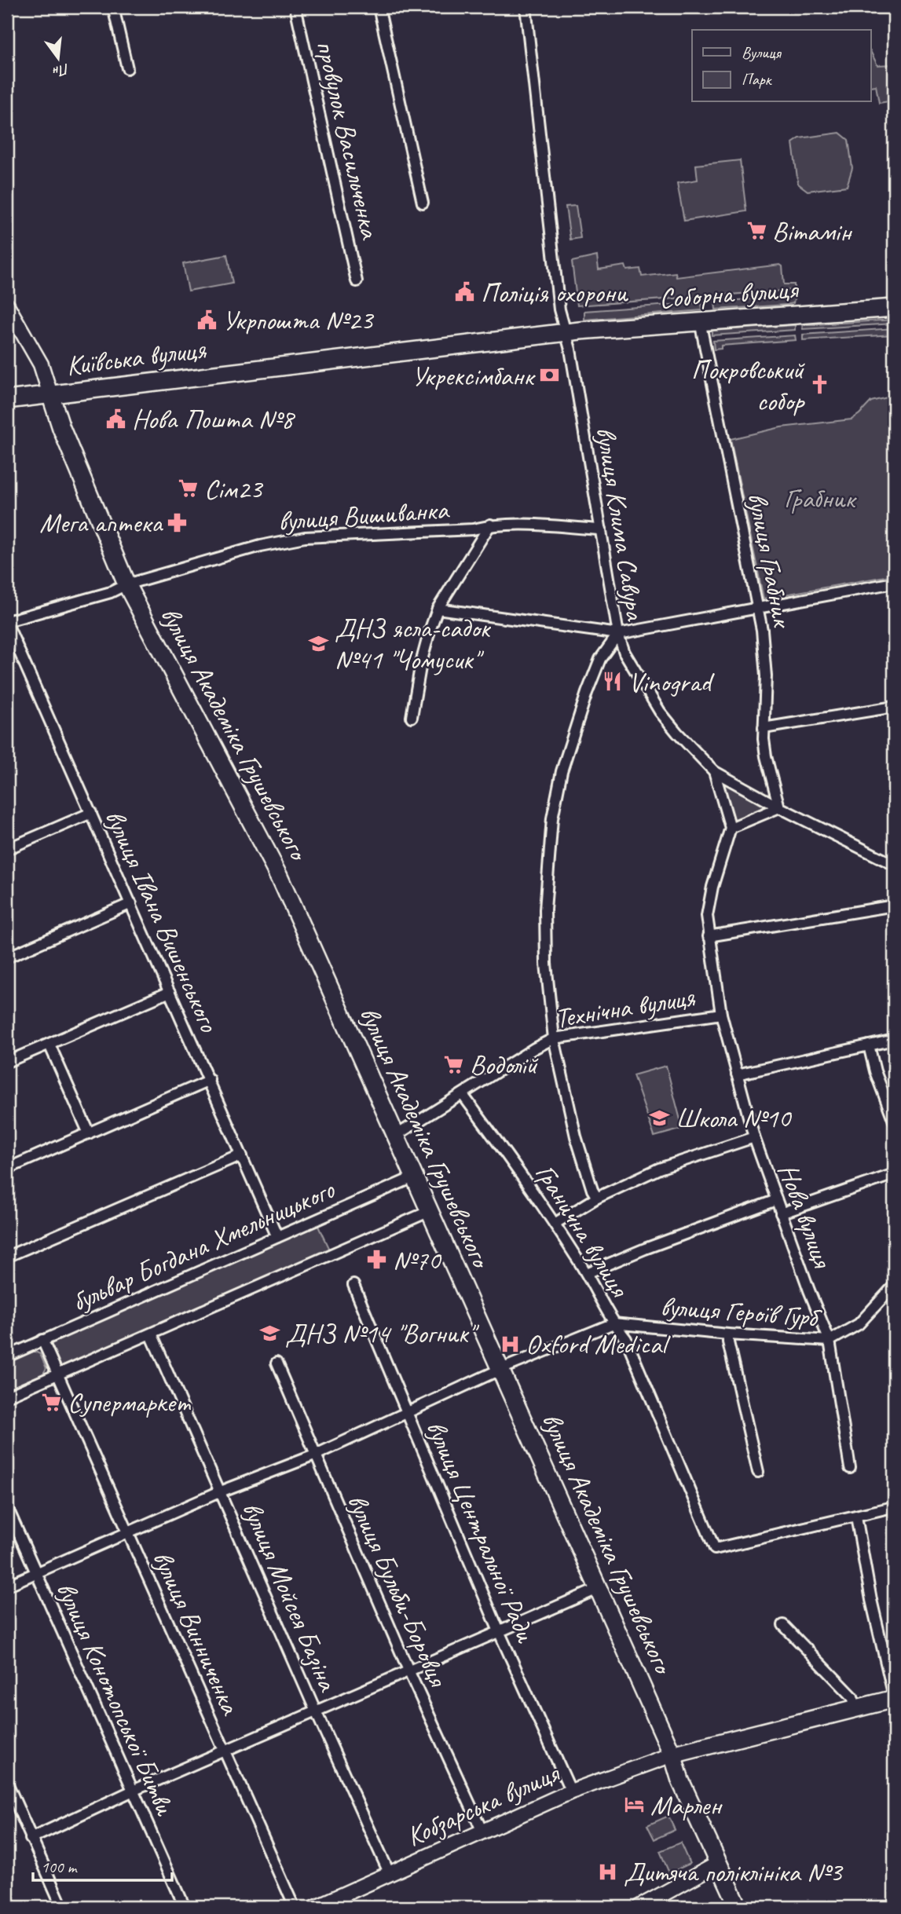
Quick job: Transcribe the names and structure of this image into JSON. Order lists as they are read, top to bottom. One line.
{"streets":{"main road":["Соборна вулиця","Київська вулиця","вулиця Академіка Грушевського"],"street":["провулок Васильченка","вулиця Вишиванка","вулиця Клима Савура","вулиця Грабник","вулиця Івана Вишенського","Технічна вулиця","Нова вулиця","Гранична вулиця","бульвар Богдана Хмельницького","вулиця Героїв Гурб","вулиця Центральної Ради","вулиця Бульби-Боровця","вулиця Мойсея Базіна","вулиця Винниченка","вулиця Конотопської Битви","Кобзарська вулиця"]},"crossings":[["Соборна вулиця","Київська вулиця"],["Соборна вулиця","вулиця Клима Савура"],["Соборна вулиця","вулиця Грабник"],["Київська вулиця","вулиця Клима Савура"],["Київська вулиця","вулиця Академіка Грушевського"],["вулиця Вишиванка","вулиця Клима Савура"],["вулиця Вишиванка","вулиця Академіка Грушевського"],["вулиця Вишиванка","вулиця Івана Вишенського"],["вулиця Клима Савура","Технічна вулиця"],["вулиця Академіка Грушевського","Технічна вулиця"],["вулиця Академіка Грушевського","бульвар Богдана Хмельницького"],["вулиця Академіка Грушевського","вулиця Героїв Гурб"],["вулиця Академіка Грушевського","Кобзарська вулиця"],["вулиця Івана Вишенського","бульвар Богдана Хмельницького"],["Технічна вулиця","Нова вулиця"],["Технічна вулиця","Гранична вулиця"],["Нова вулиця","вулиця Героїв Гурб"],["Гранична вулиця","вулиця Героїв Гурб"],["вулиця Героїв Гурб","вулиця Центральної Ради"],["вулиця Героїв Гурб","вулиця Бульби-Боровця"],["вулиця Героїв Гурб","вулиця Мойсея Базіна"],["вулиця Героїв Гурб","вулиця Винниченка"],["вулиця Героїв Гурб","вулиця Конотопської Битви"],["вулиця Центральної Ради","Кобзарська вулиця"],["вулиця Бульби-Боровця","Кобзарська вулиця"],["вулиця Мойсея Базіна","Кобзарська вулиця"]],"parks":["Грабник"],"places":{"supermarket":["Вітамін","Сім23","Водолій","Супермаркет"],"public building":["Поліцiя охорони","Укрпошта №23","Нова Пошта №8"],"bank":["Укрексімбанк"],"church":["Покровський собор"],"pharmacy":["Мега аптека","№70"],"school or university":["ДНЗ ясла-садок №41 \"Чомусик\"","Школа №10","ДНЗ №14 \"Вогник\""],"restaurant":["Vinograd"],"hospital":["Oxford Medical","Дитяча поліклініка №3"],"hotel":["Марлен"]},"legend":["Вулиця","Парк"],"scale_bar":"100 m","north":"bottom"}
